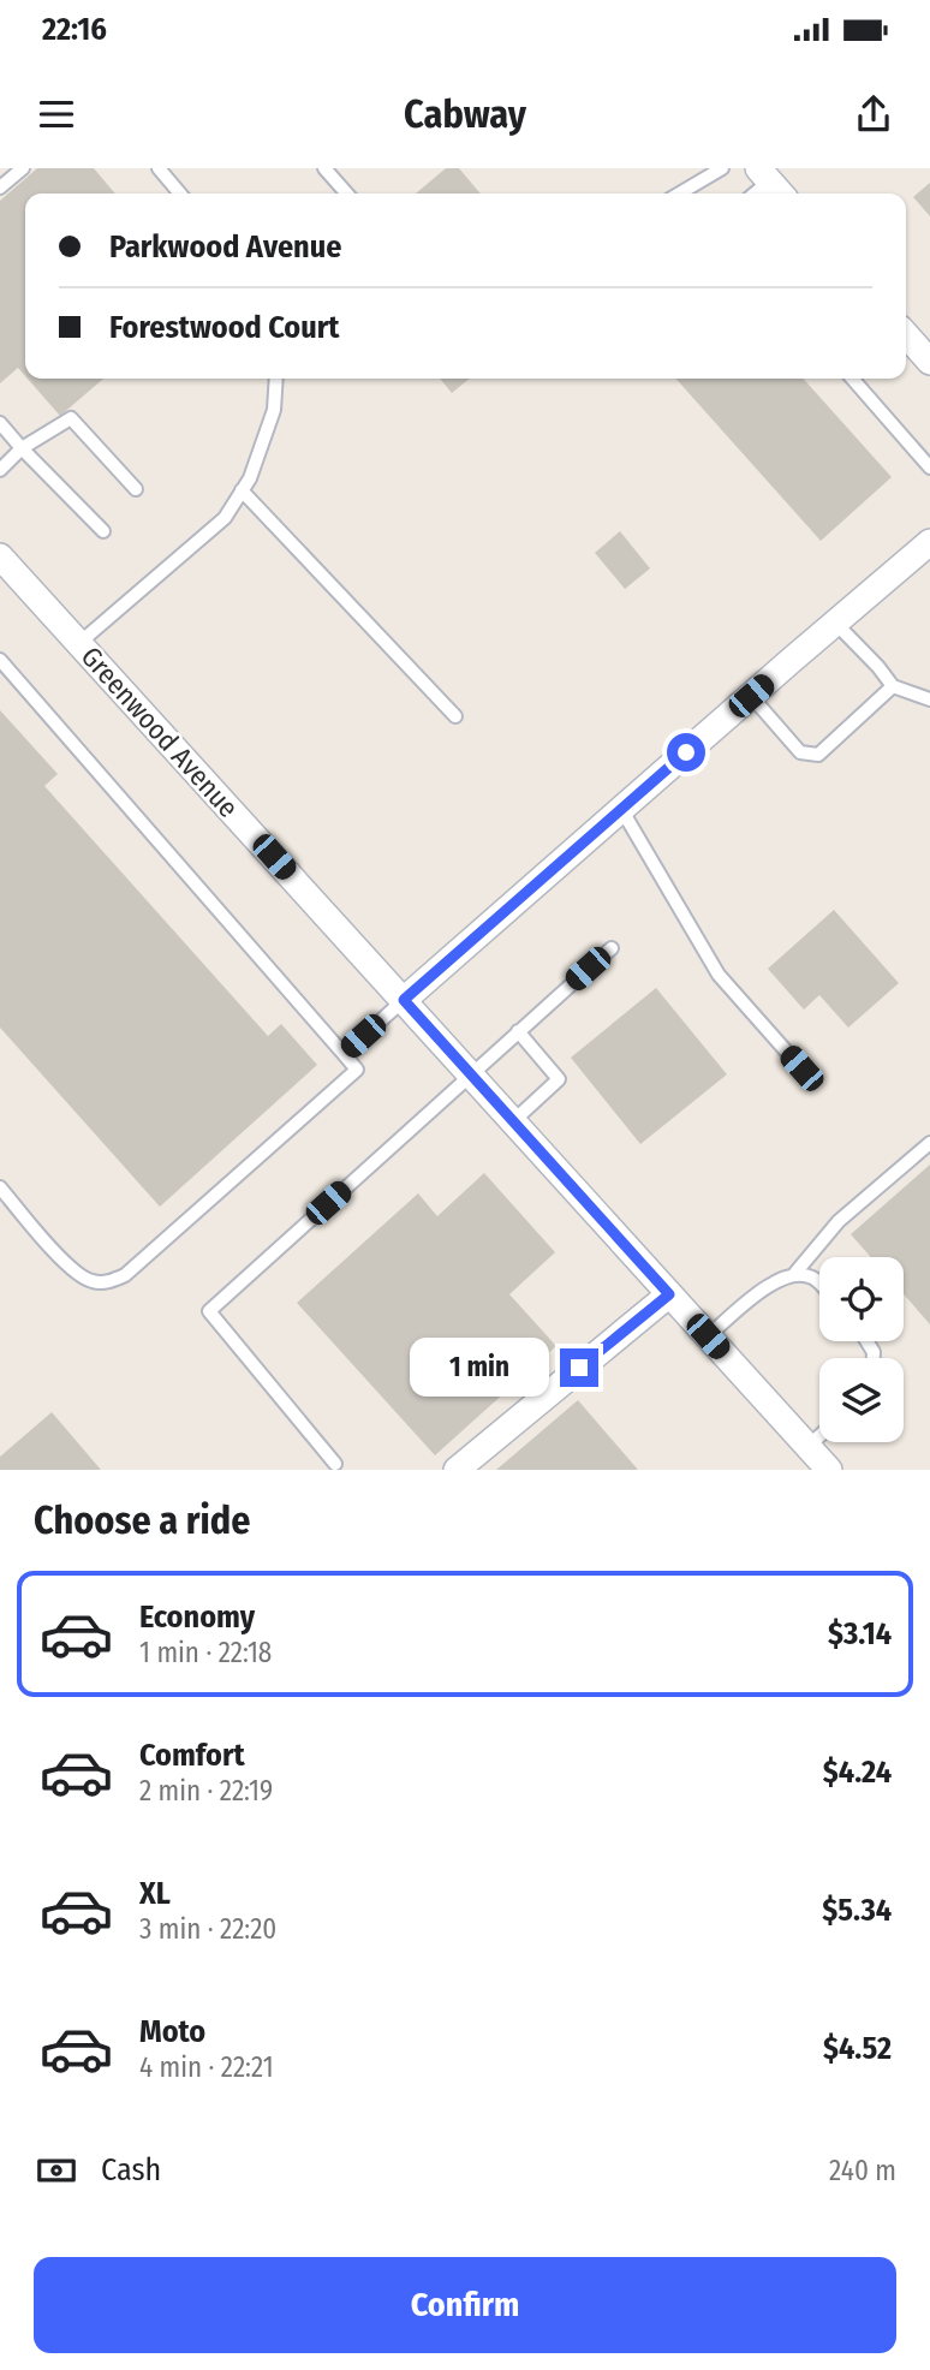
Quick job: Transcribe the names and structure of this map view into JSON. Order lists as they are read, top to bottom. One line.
{"streets":{"street":["Greenwood Avenue"]},"page":{"status":"22:16","header":"Cabway","banner":["Parkwood Avenue","Forestwood Court"],"bubble":"1 min","heading":"Choose a ride","list":[{"name":"Economy","note":"1 min · 22:18","value":"$3.14"},{"name":"Comfort","note":"2 min · 22:19","value":"$4.24"},{"name":"XL","note":"3 min · 22:20","value":"$5.34"},{"name":"Moto","note":"4 min · 22:21","value":"$4.52"}],"pay":["Cash","240 m"],"buttons":"Confirm"}}
